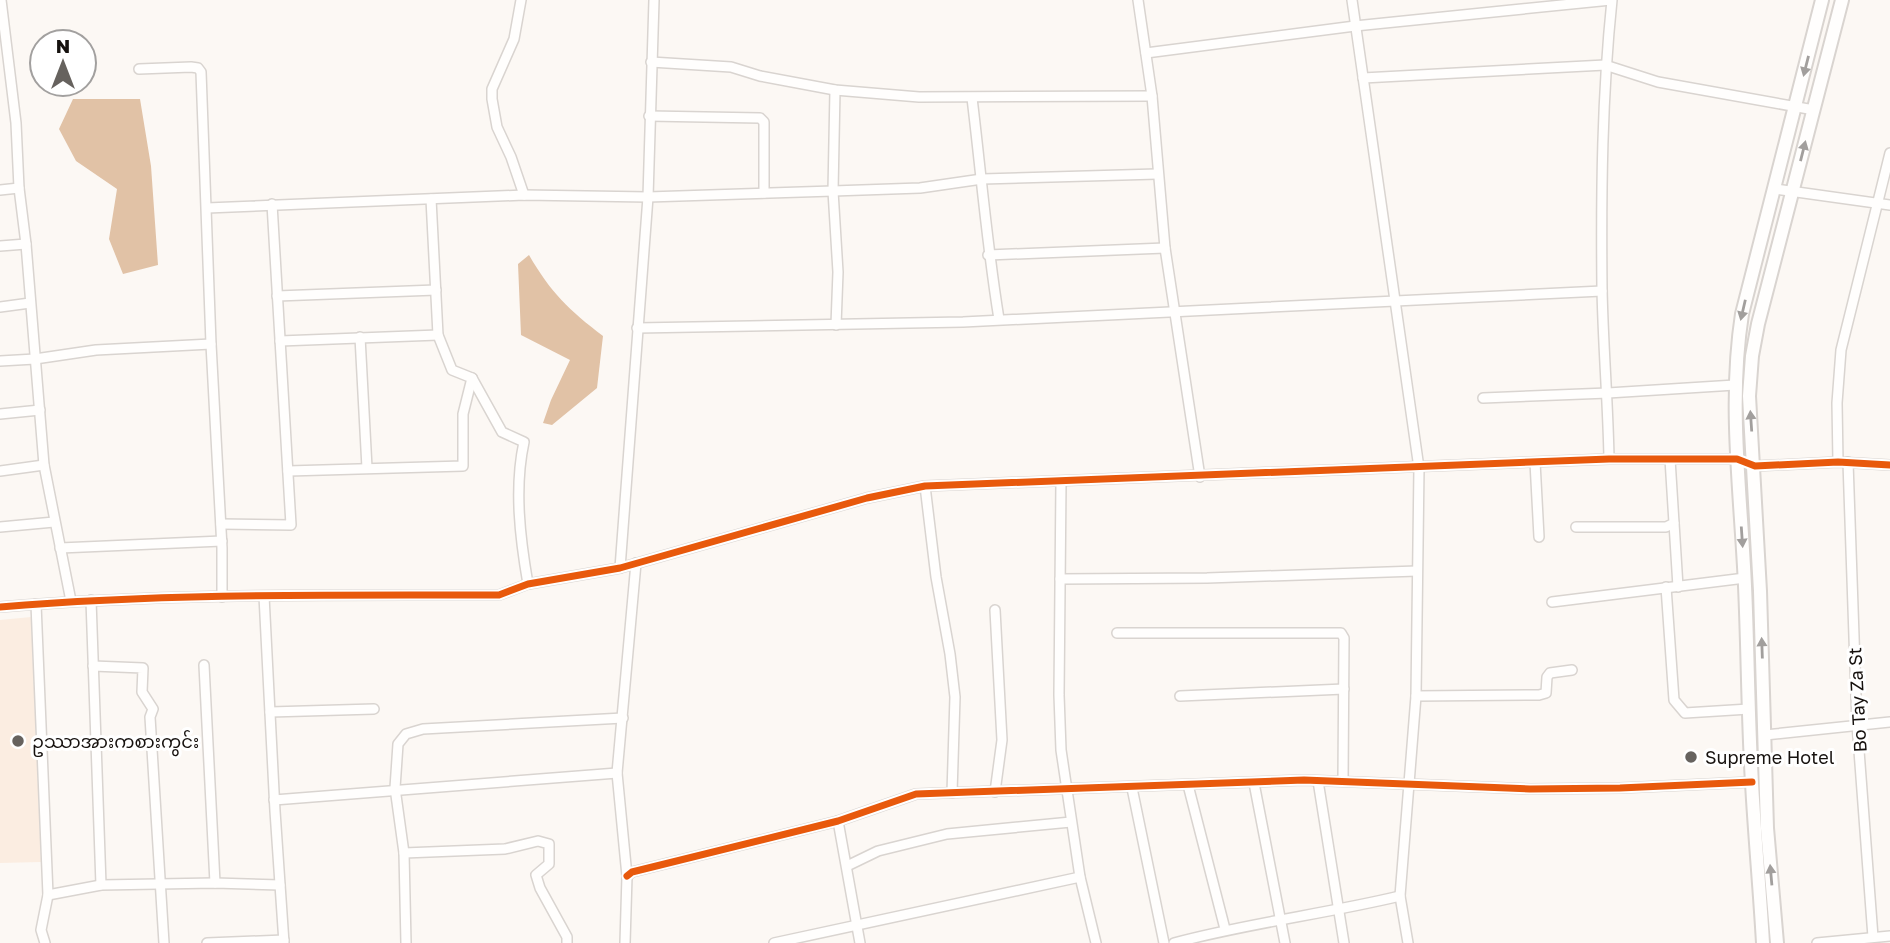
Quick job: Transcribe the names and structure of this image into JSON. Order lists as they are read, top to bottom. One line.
{"streets":{"street":["Bo Tay Za St"]},"places":["ဥဿာ‌အားကစားကွင်း","Supreme Hotel"],"north":"top"}
